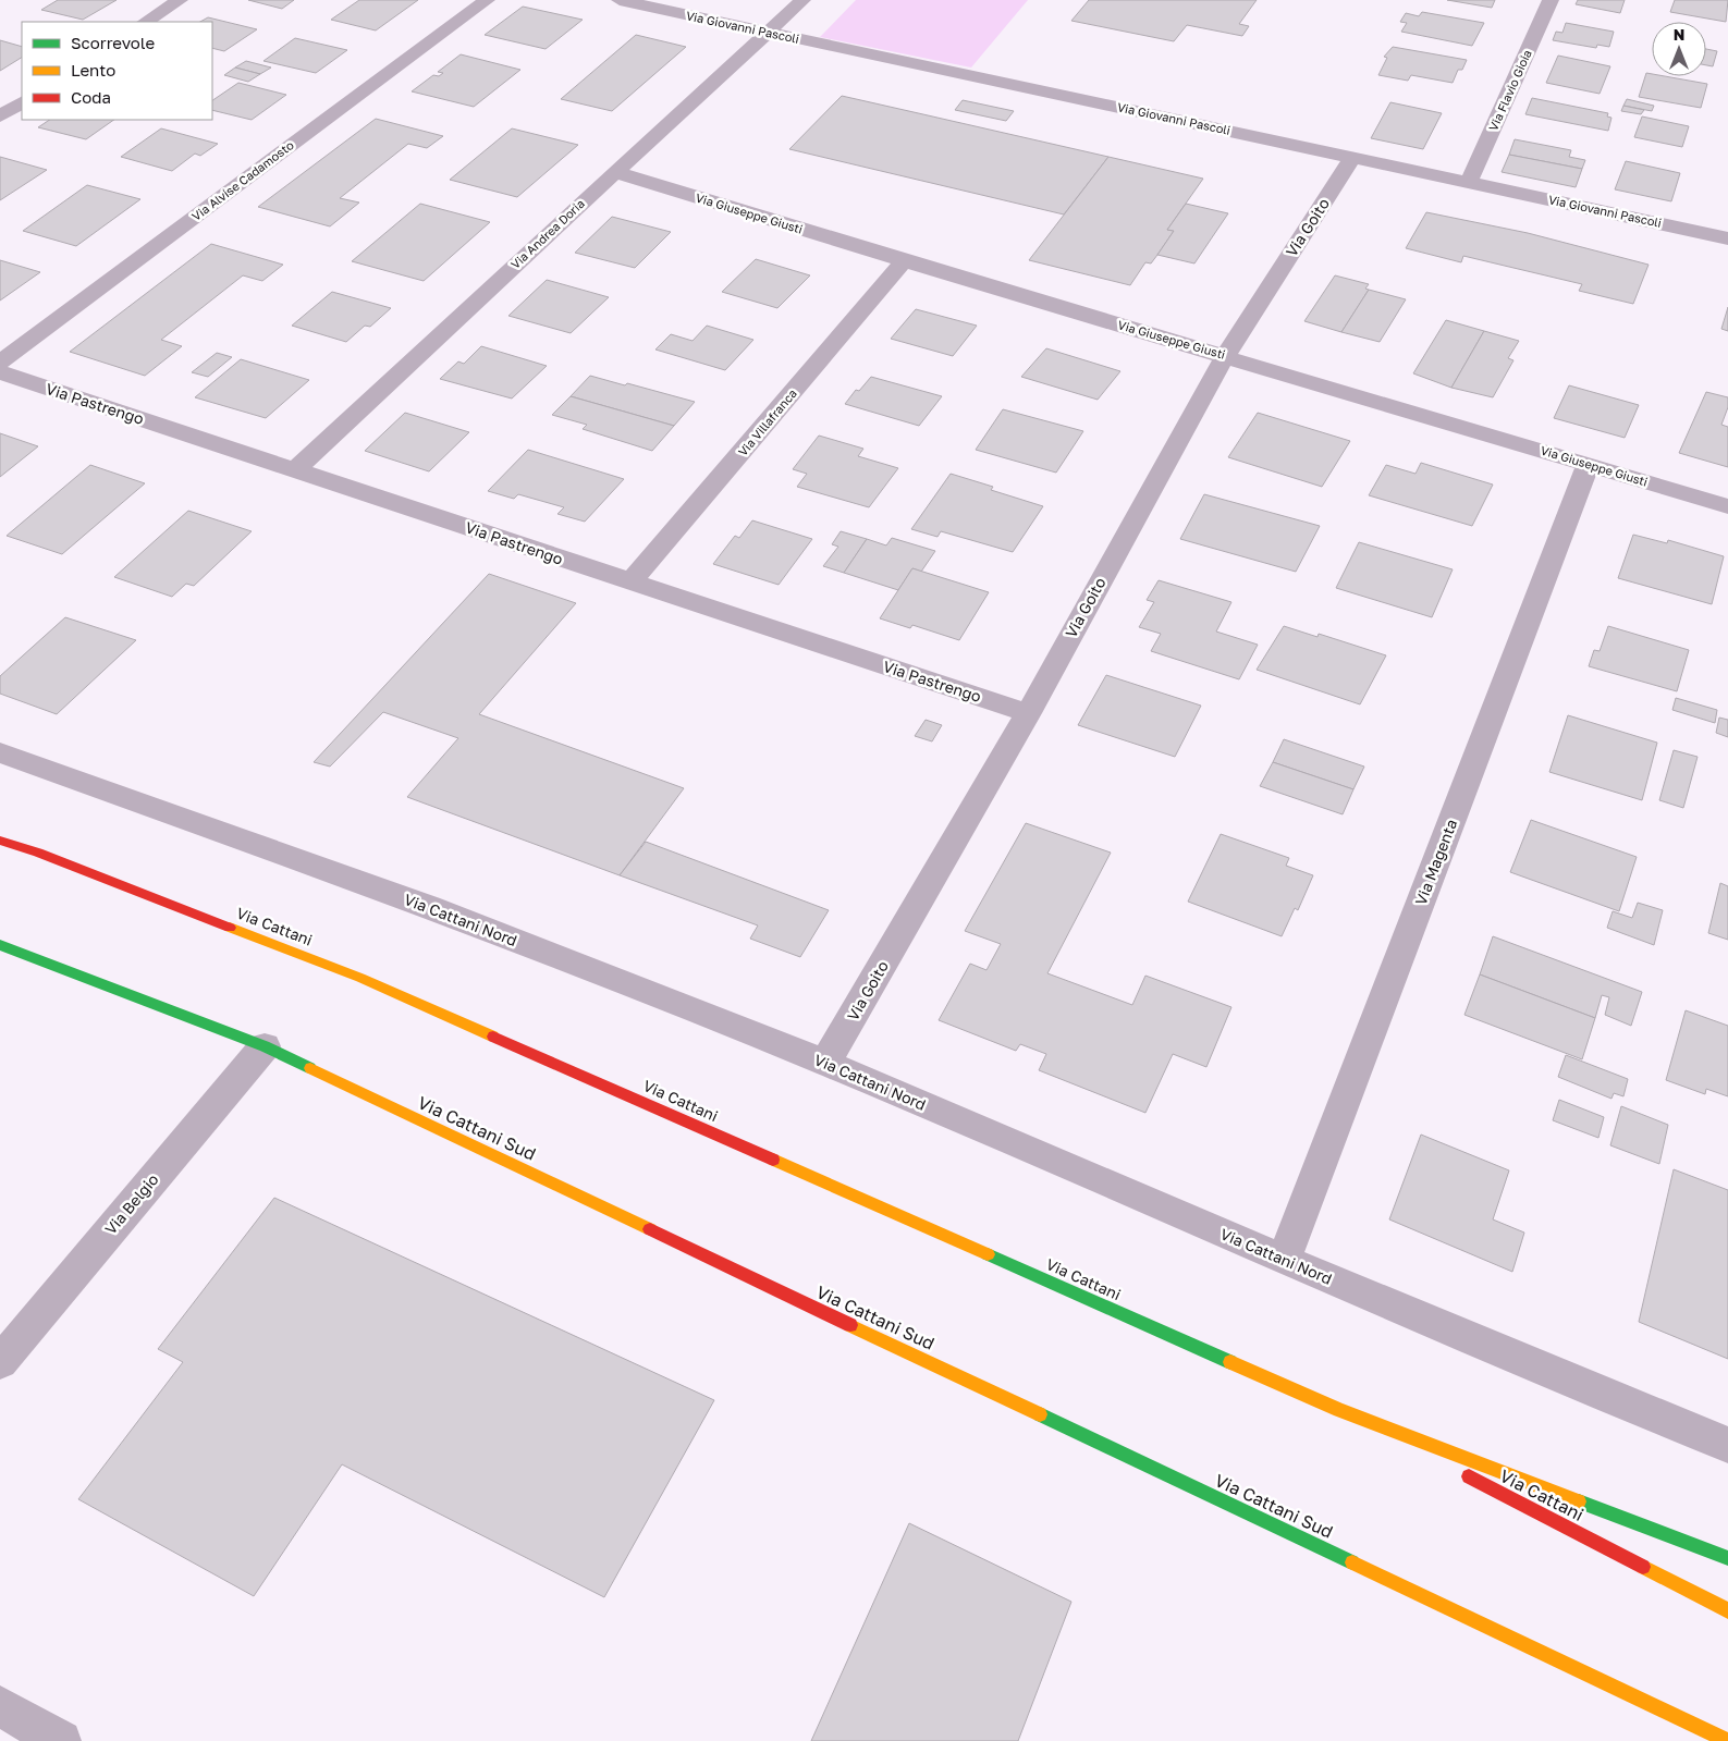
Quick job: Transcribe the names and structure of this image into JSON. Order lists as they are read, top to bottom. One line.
{"streets":{"main road":["Via Cattani","Via Cattani Sud"],"street":["Via Giovanni Pascoli","Via Flavio Gioia","Via Alvise Cadamosto","Via Giuseppe Giusti","Via Goito","Via Andrea Doria","Via Pastrengo","Via Villafranca","Via Magenta","Via Cattani Nord","Via Belgio"]},"crossings":[["Via Giovanni Pascoli","Via Flavio Gioia"],["Via Giovanni Pascoli","Via Goito"],["Via Giovanni Pascoli","Via Andrea Doria"],["Via Giuseppe Giusti","Via Goito"],["Via Giuseppe Giusti","Via Andrea Doria"],["Via Giuseppe Giusti","Via Villafranca"],["Via Giuseppe Giusti","Via Magenta"],["Via Goito","Via Pastrengo"],["Via Goito","Via Cattani Nord"],["Via Andrea Doria","Via Pastrengo"],["Via Pastrengo","Via Villafranca"],["Via Magenta","Via Cattani Nord"],["Via Cattani Sud","Via Belgio"]],"legend":["Scorrevole","Lento","Coda"],"north":"top"}
